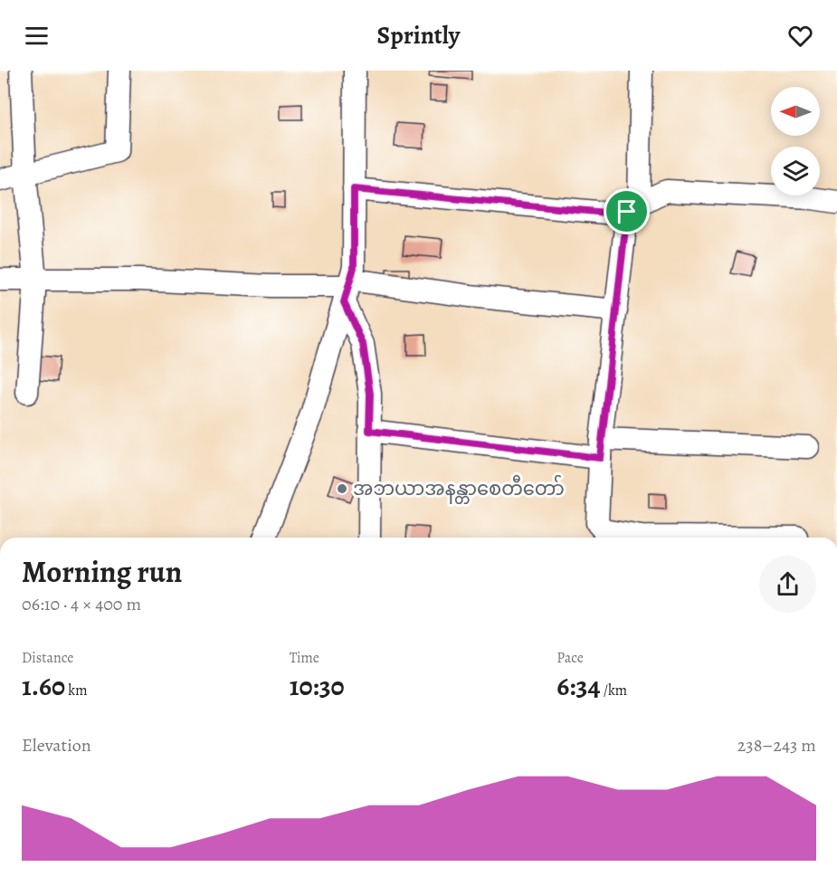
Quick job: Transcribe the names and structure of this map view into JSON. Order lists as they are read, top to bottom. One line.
{"places":["အဘယာအနန္တာစေတီတော်"],"north":"left","page":{"header":"Sprintly","heading":["Morning run","06:10 · 4 × 400 m"],"stats":[["Distance","1.60 km"],["Time","10:30"],["Pace","6:34 /km"]],"chart":["Elevation","238–243 m"]}}
